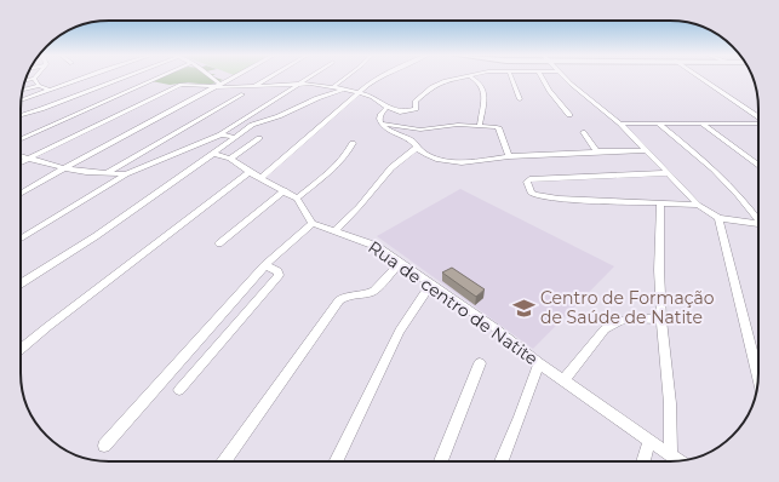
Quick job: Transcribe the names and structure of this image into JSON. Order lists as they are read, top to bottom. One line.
{"streets":{"street":["Rua de centro de Natite"]},"places":{"school or university":["Centro de Formação de Saúde de Natite"]}}
